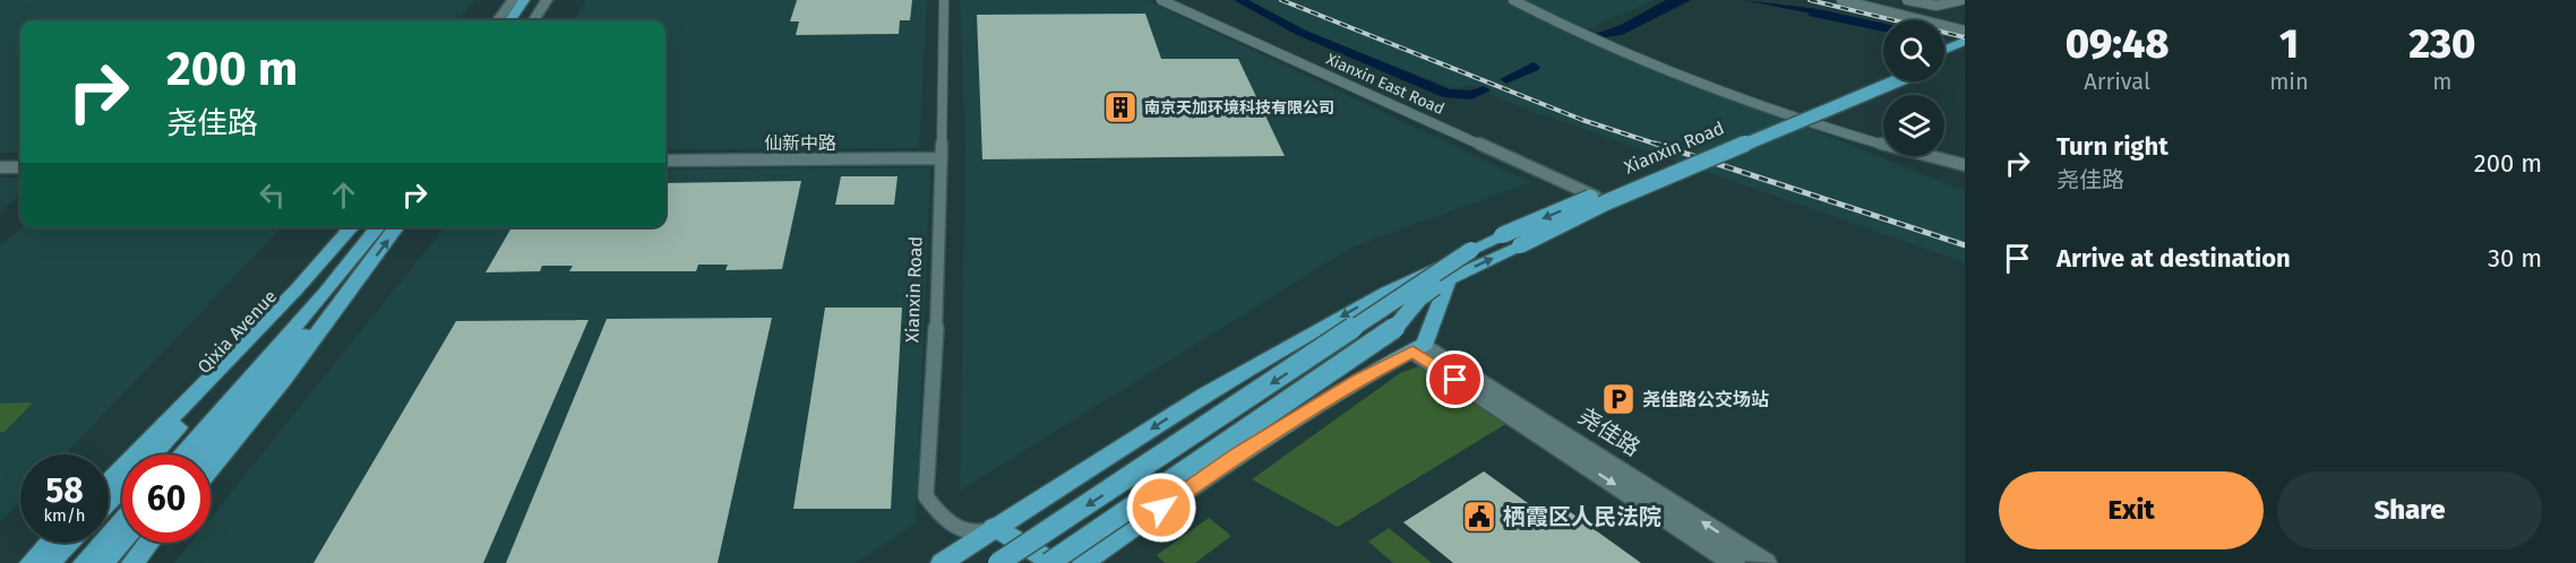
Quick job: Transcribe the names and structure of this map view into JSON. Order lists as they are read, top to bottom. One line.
{"streets":{"main road":["Xianxin Road","Qixia Avenue","尧佳路"],"street":["Xianxin East Road","仙新中路"]},"crossings":[["Xianxin East Road","Xianxin Road"],["仙新中路","Xianxin Road"]],"places":{"building":["南京天加环境科技有限公司"],"parking":["尧佳路公交场站"],"public building":["栖霞区人民法院"]},"page":{"eta":["09:48","Arrival","1","min","230","m"],"turn":["200 m","尧佳路"],"list":[{"name":"Turn right","note":"尧佳路","value":"200 m"},{"name":"Arrive at destination","value":"30 m"}],"speed":"58 km/h","limit":"60","buttons":["Exit","Share"]}}
